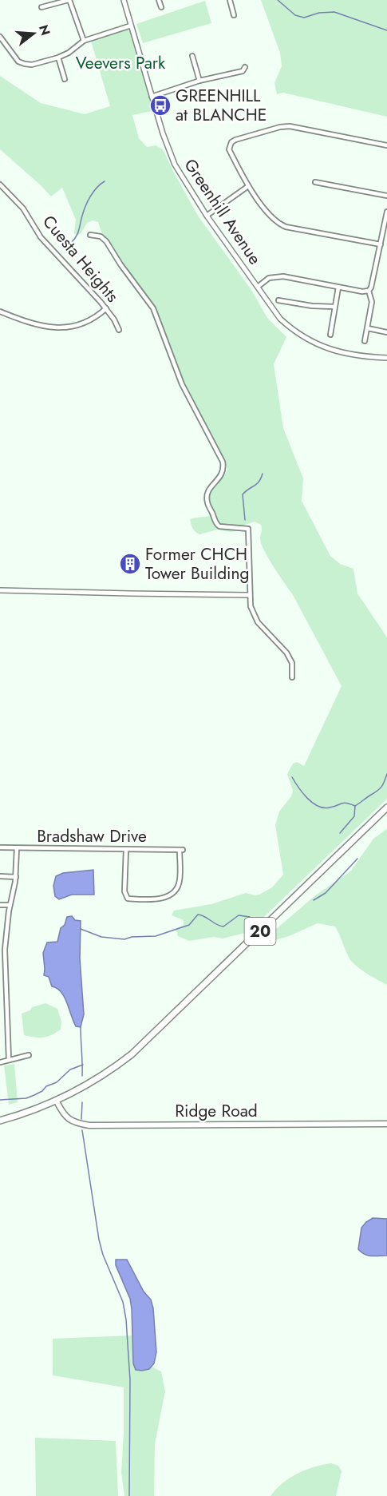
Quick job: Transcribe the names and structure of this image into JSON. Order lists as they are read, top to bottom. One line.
{"streets":{"main road":["20","Ridge Road"],"street":["Greenhill Avenue","Cuesta Heights","Bradshaw Drive"]},"crossings":[["20","Ridge Road"]],"parks":["Veevers Park"],"places":{"bus stop":["GREENHILL at BLANCHE"],"building":["Former CHCH Tower Building"]},"north":"right"}
